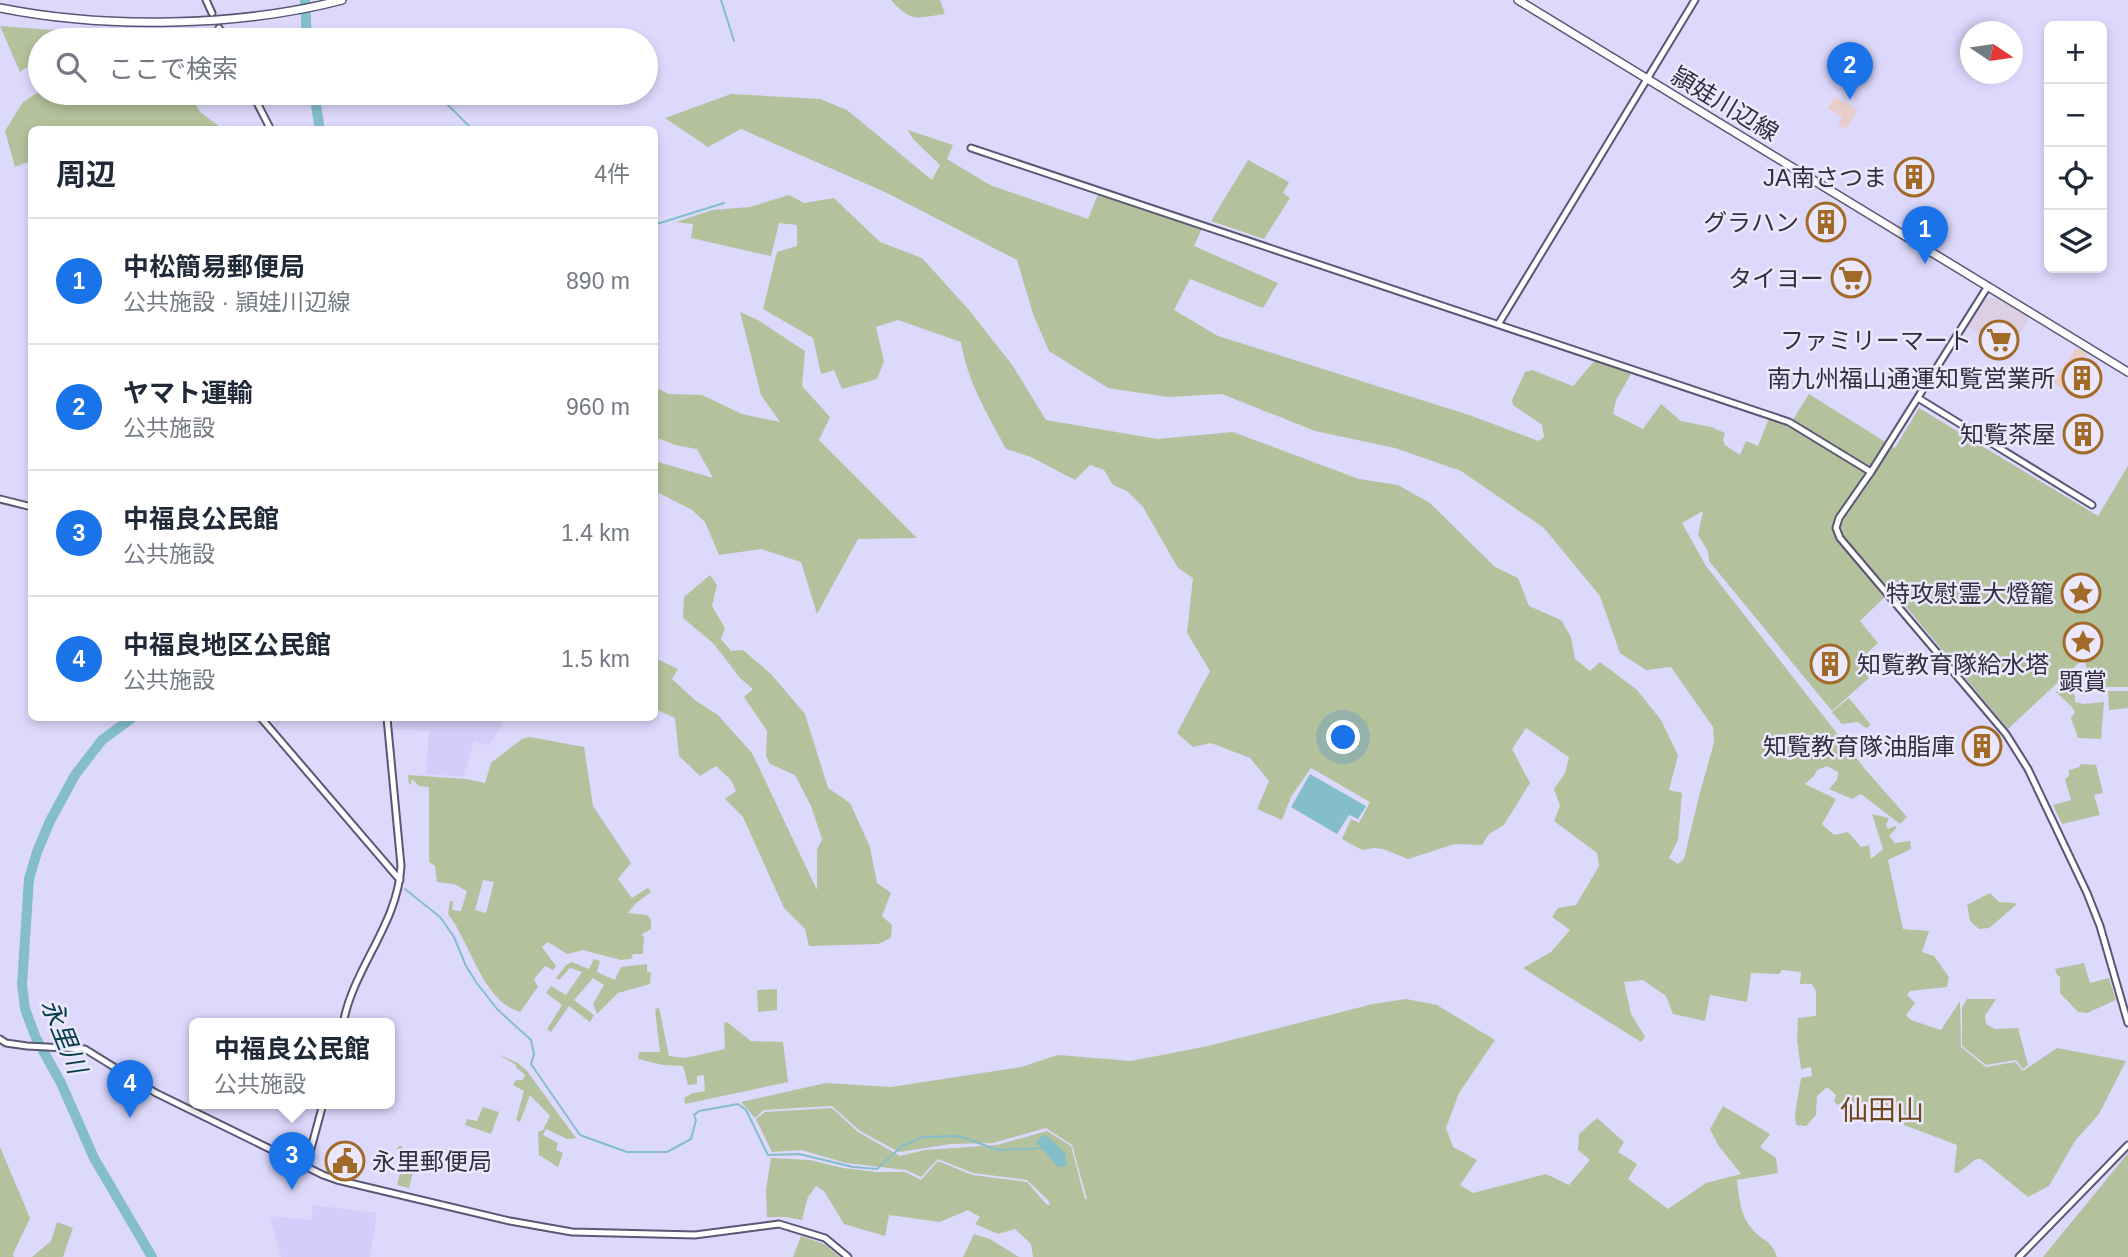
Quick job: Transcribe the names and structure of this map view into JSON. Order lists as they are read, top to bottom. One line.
{"streets":{"main road":["頴娃川辺線"]},"districts":["仙田山"],"water":["永里川"],"places":{"building":["JA南さつま","グラハン","南九州福山通運知覧営業所","知覧茶屋","知覧教育隊給水塔","知覧教育隊油脂庫"],"supermarket":["タイヨー","ファミリーマート"],"place":["特攻慰霊大燈籠","顕賞"],"public building":["永里郵便局"]},"north":"right","page":{"map_buttons":["+","−"],"search":"ここで検索","pins":["2","1","4","3"],"heading":["周辺","4件"],"list":[{"mark":"1","name":"中松簡易郵便局","note":"公共施設 · 頴娃川辺線","value":"890 m"},{"mark":"2","name":"ヤマト運輸","note":"公共施設","value":"960 m"},{"mark":"3","name":"中福良公民館","note":"公共施設","value":"1.4 km"},{"mark":"4","name":"中福良地区公民館","note":"公共施設","value":"1.5 km"}],"popup":["中福良公民館","公共施設"]}}
